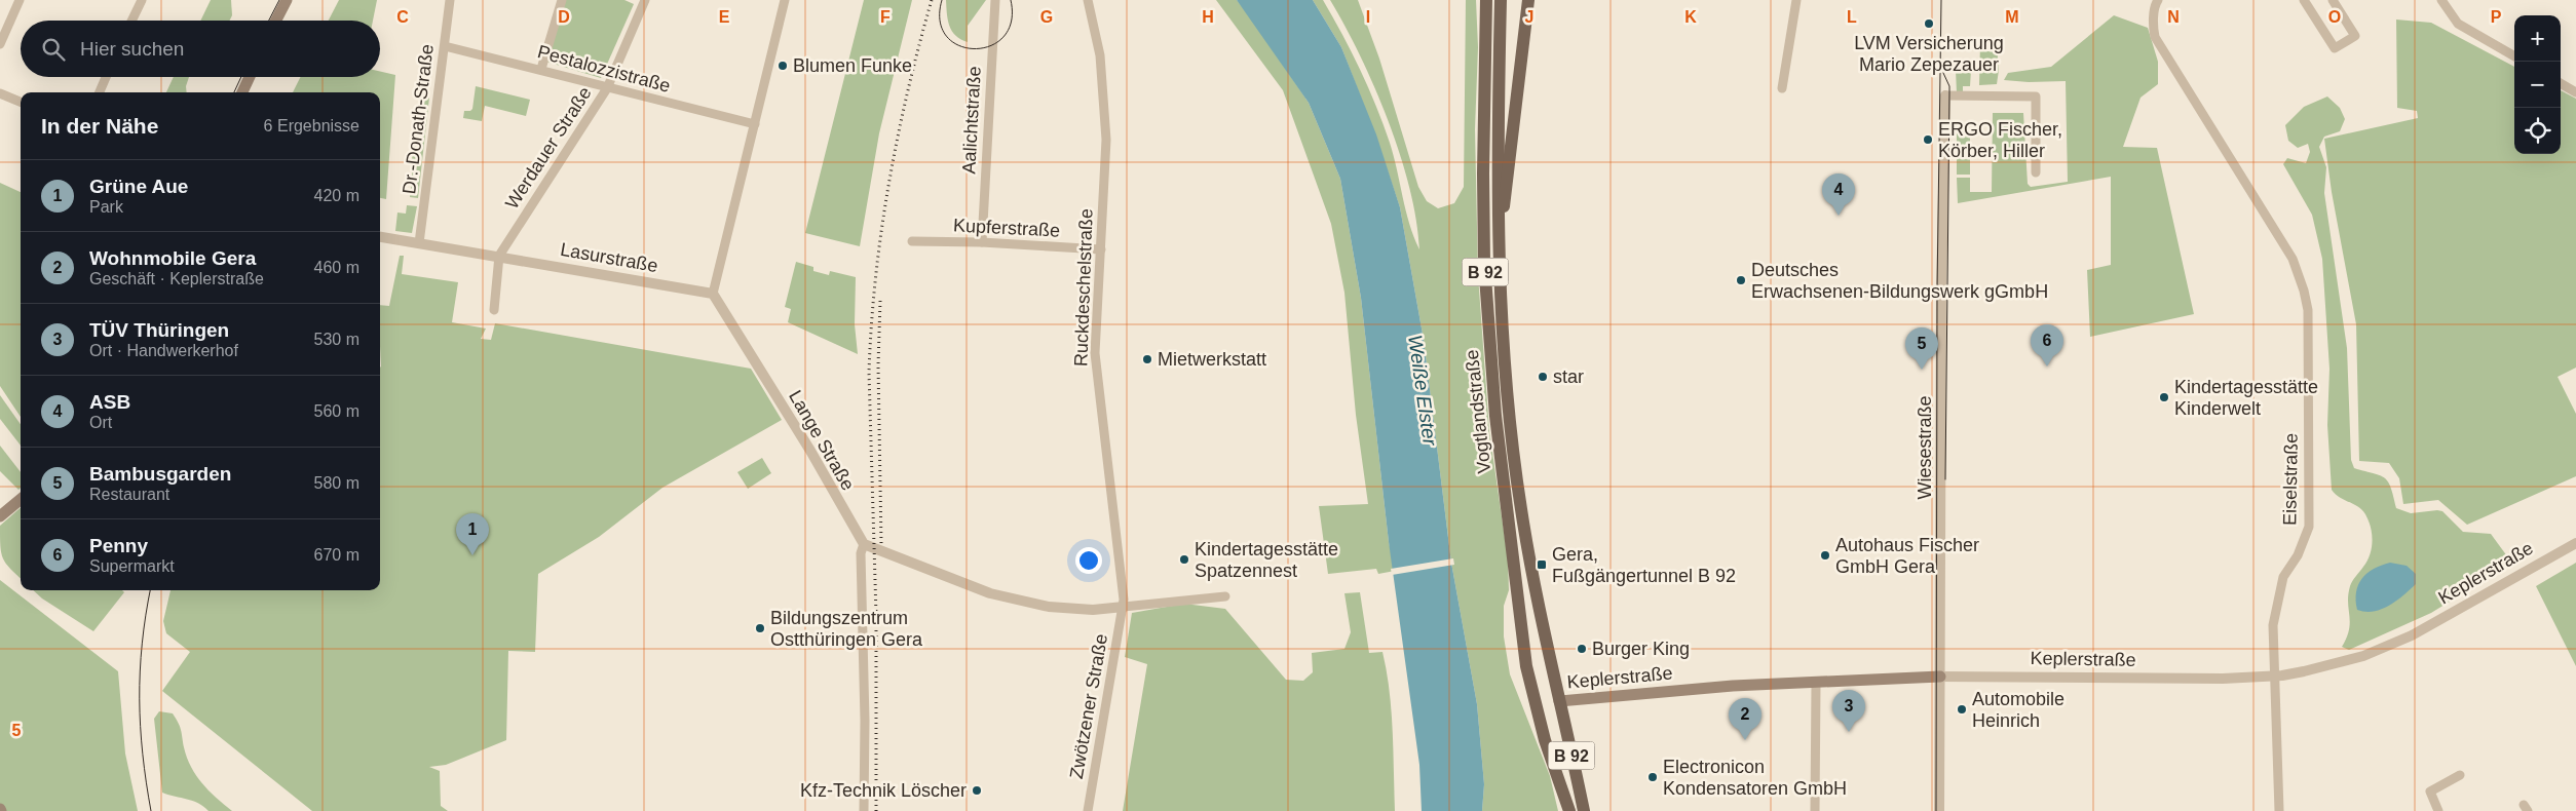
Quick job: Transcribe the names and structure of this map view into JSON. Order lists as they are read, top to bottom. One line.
{"streets":{"main road":["B 92","Vogtlandstraße","Keplerstraße"],"street":["Pestalozzistraße","Dr.-Donath-Straße","Aalichtstraße","Werdauer Straße","Kupferstraße","Lasurstraße","Ruckdeschelstraße","Lange Straße","Wiesestraße","Eiselstraße","Zwötzener Straße"]},"crossings":[["Pestalozzistraße","Dr.-Donath-Straße"],["Pestalozzistraße","Werdauer Straße"],["Dr.-Donath-Straße","Lasurstraße"],["Aalichtstraße","Kupferstraße"],["Werdauer Straße","Lasurstraße"],["Kupferstraße","Ruckdeschelstraße"],["Lasurstraße","Lange Straße"],["Ruckdeschelstraße","Zwötzener Straße"],["Vogtlandstraße","Keplerstraße"],["Wiesestraße","Keplerstraße"],["Eiselstraße","Keplerstraße"]],"water":["Weiße Elster"],"places":{"other":["LVM Versicherung Mario Zepezauer","Blumen Funke","ERGO Fischer, Körber, Hiller","Deutsches Erwachsenen-Bildungswerk gGmbH","Mietwerkstatt","star","Kindertagesstätte Kinderwelt","Autohaus Fischer GmbH Gera","Kindertagesstätte Spatzennest","Bildungszentrum Ostthüringen Gera","Burger King","Automobile Heinrich","Electronicon Kondensatoren GmbH","Kfz-Technik Löscher"],"transit":["Gera, Fußgängertunnel B 92"]},"page":{"map_buttons":["+","−"],"search":"Hier suchen","heading":["In der Nähe","6 Ergebnisse"],"list":[{"mark":"1","name":"Grüne Aue","note":"Park","value":"420 m"},{"mark":"2","name":"Wohnmobile Gera","note":"Geschäft · Keplerstraße","value":"460 m"},{"mark":"3","name":"TÜV Thüringen","note":"Ort · Handwerkerhof","value":"530 m"},{"mark":"4","name":"ASB","note":"Ort","value":"560 m"},{"mark":"5","name":"Bambusgarden","note":"Restaurant","value":"580 m"},{"mark":"6","name":"Penny","note":"Supermarkt","value":"670 m"}],"pins":["4","6","5","1","3","2"]},"grid":{"columns":["C","D","E","F","G","H","I","J","K","L","M","N","O","P"],"rows":["5"]}}
